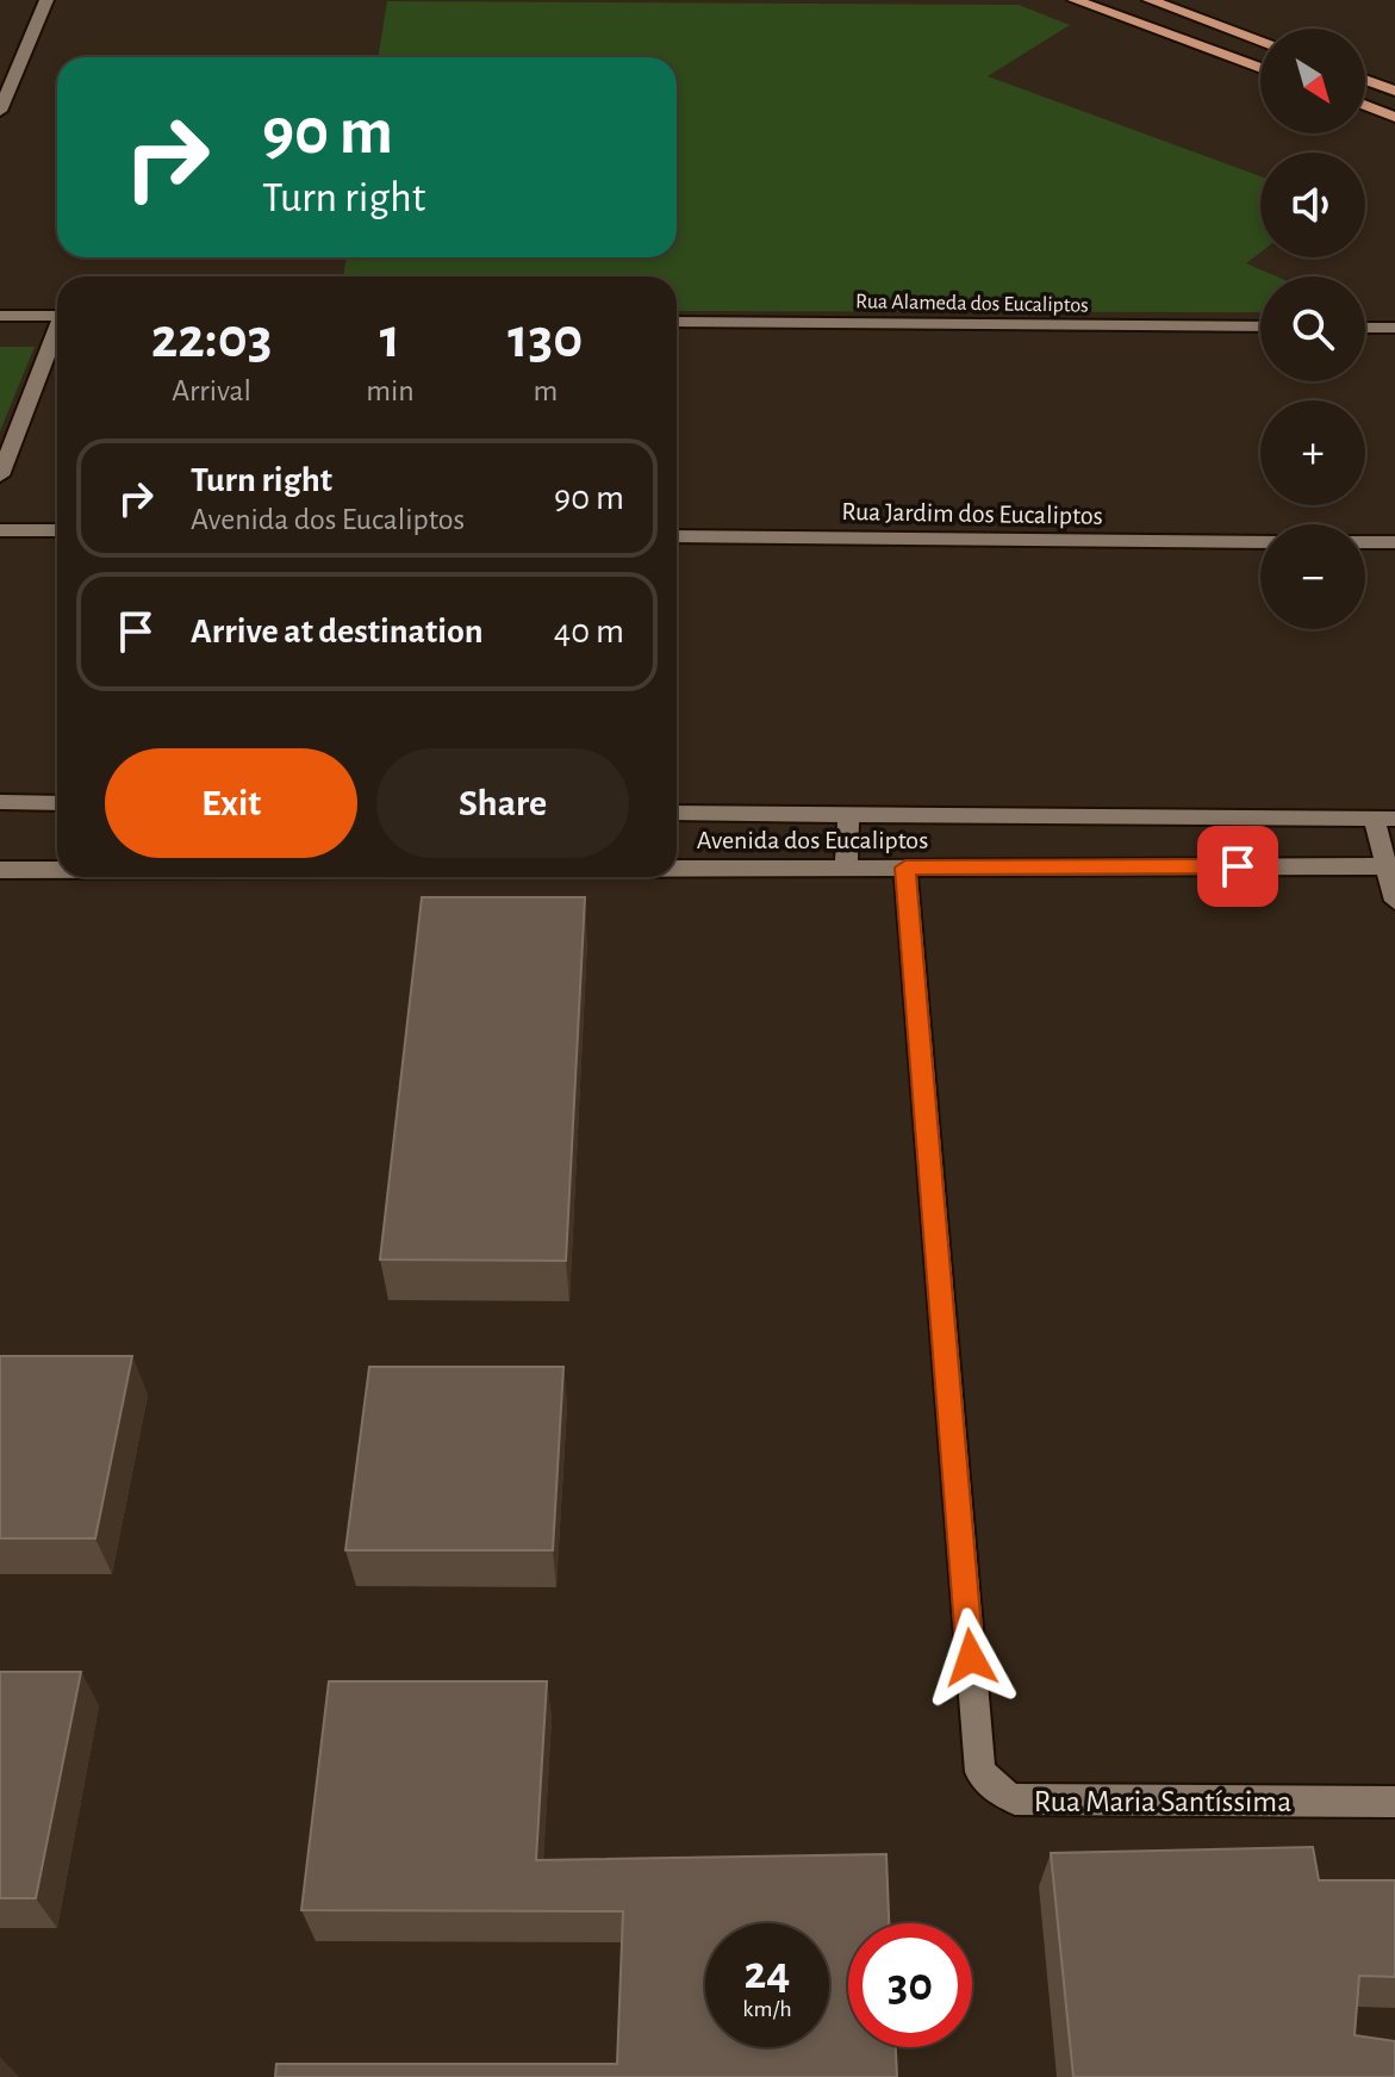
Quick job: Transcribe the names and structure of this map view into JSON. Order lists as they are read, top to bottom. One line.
{"streets":{"street":["Rua Alameda dos Eucaliptos","Rua Jardim dos Eucaliptos","Avenida dos Eucaliptos","Rua Maria Santíssima"]},"crossings":[["Avenida dos Eucaliptos","Rua Maria Santíssima"]],"north":"bottom right","page":{"map_buttons":["+","−"],"turn":["90 m","Turn right"],"eta":["22:03","Arrival","1","min","130","m"],"list":[{"name":"Turn right","note":"Avenida dos Eucaliptos","value":"90 m"},{"name":"Arrive at destination","value":"40 m"}],"buttons":["Exit","Share"],"speed":"24 km/h","limit":"30"}}
